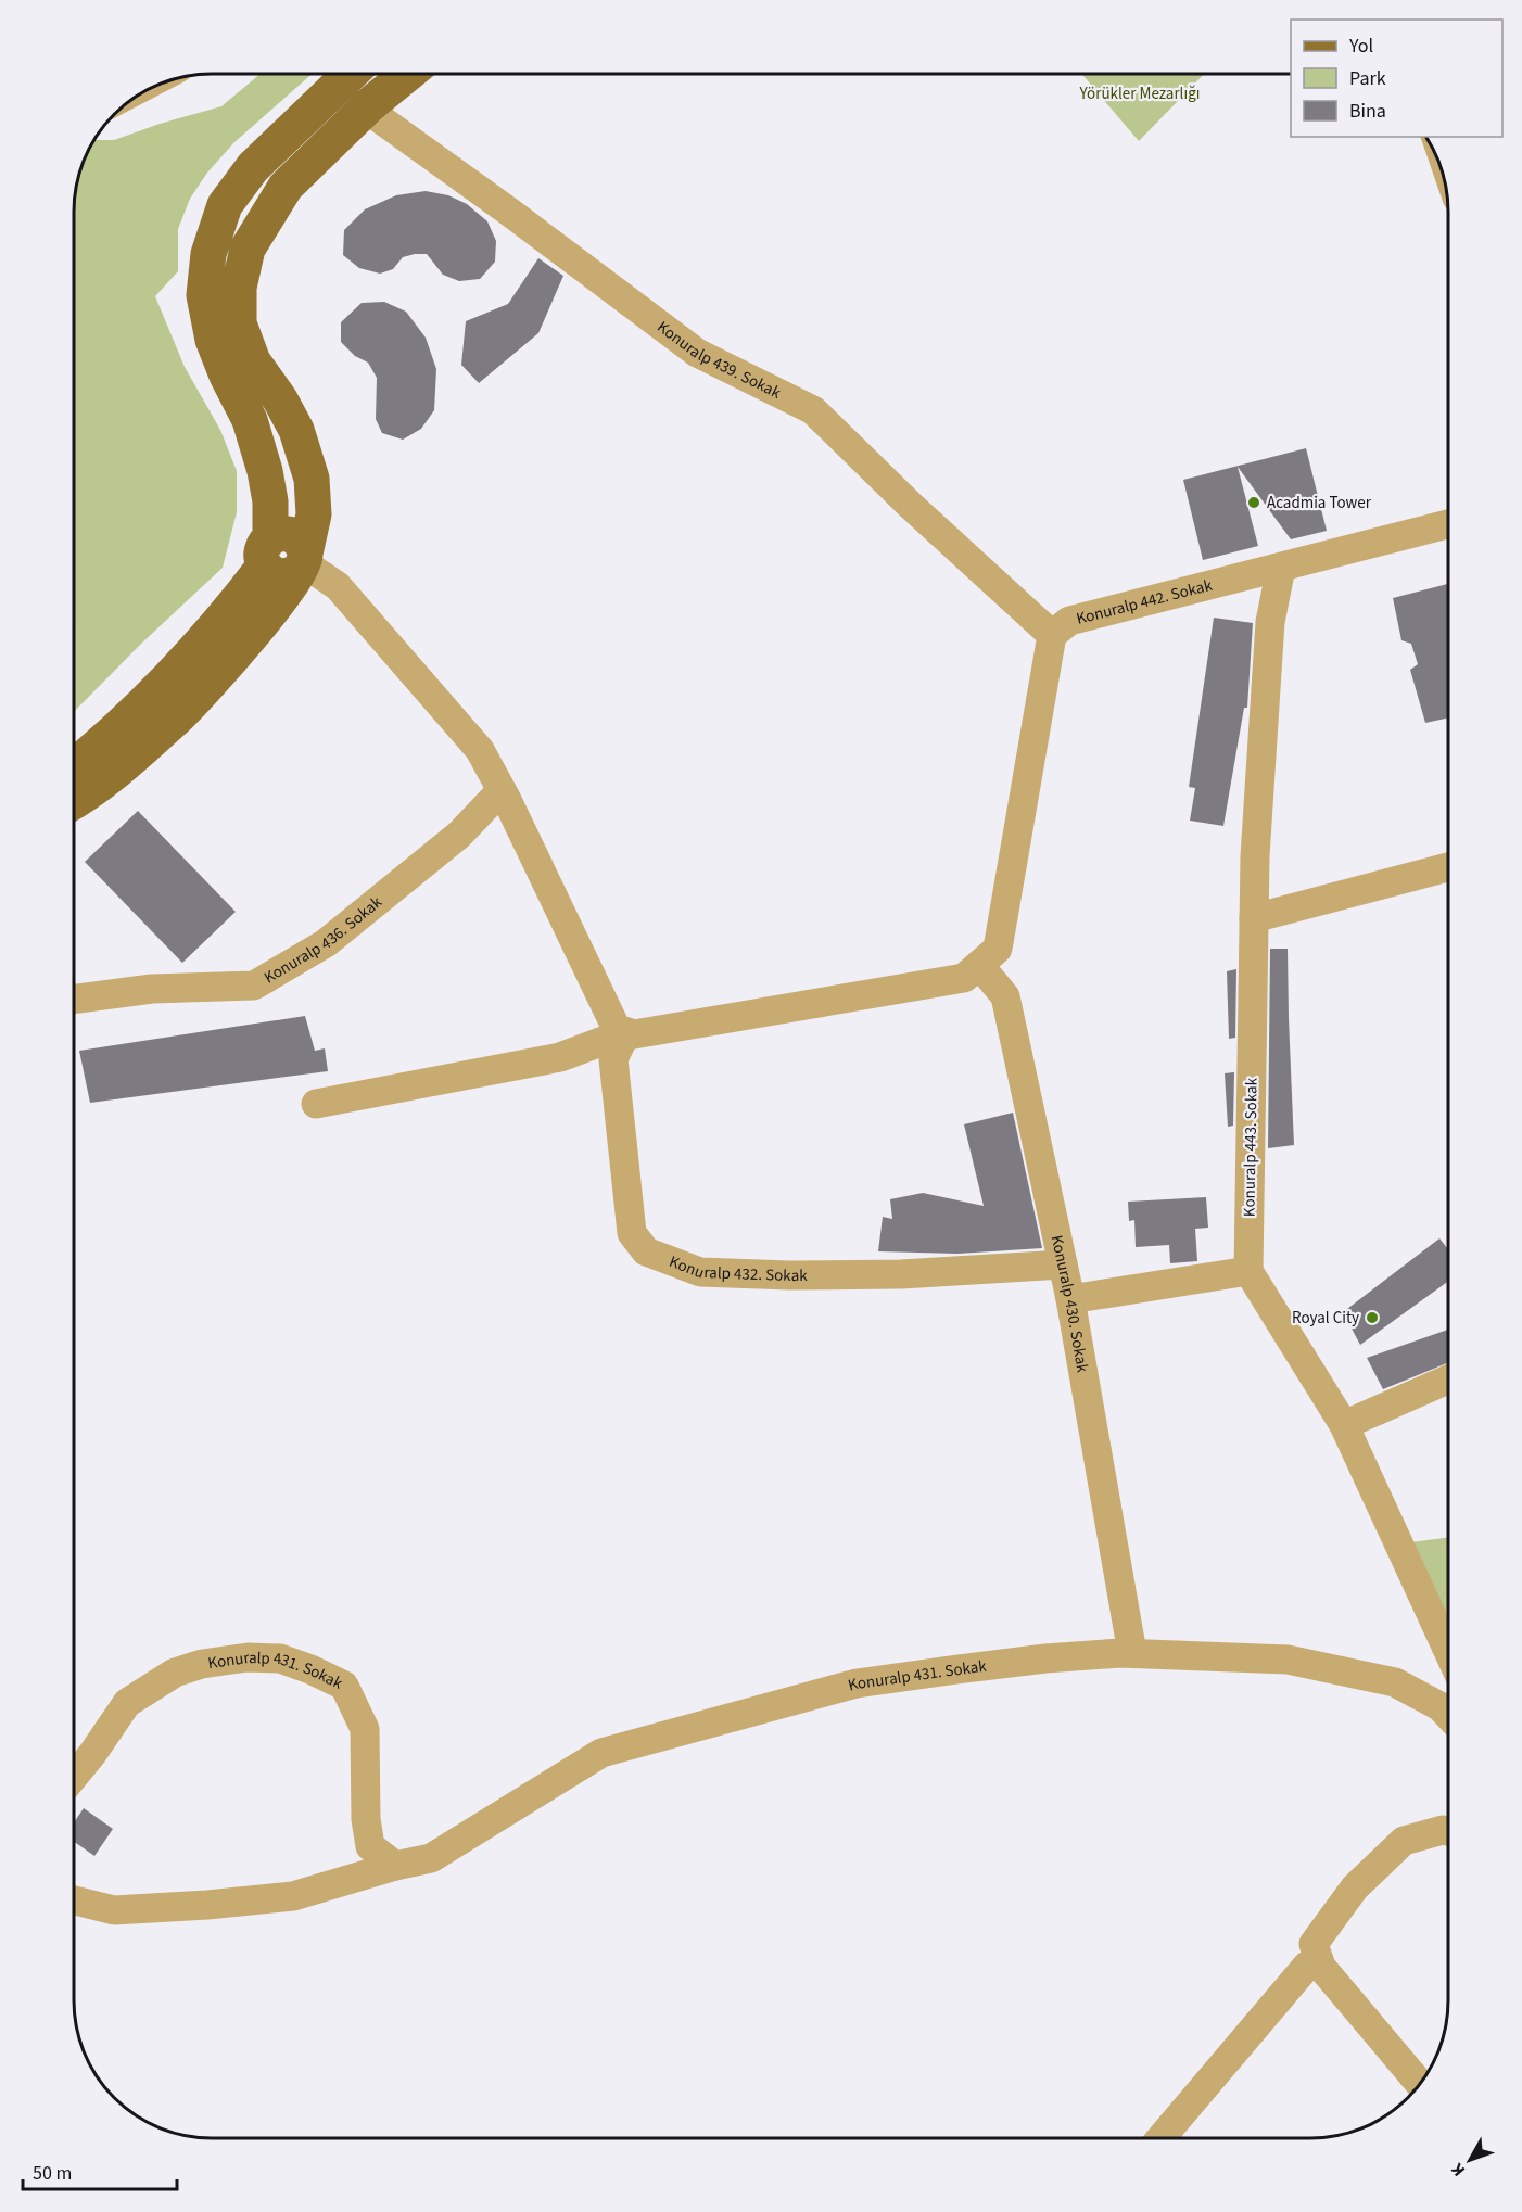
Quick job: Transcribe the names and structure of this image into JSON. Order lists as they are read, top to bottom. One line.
{"streets":{"street":["Konuralp 439. Sokak","Konuralp 442. Sokak","Konuralp 436. Sokak","Konuralp 443. Sokak","Konuralp 432. Sokak","Konuralp 430. Sokak","Konuralp 431. Sokak"]},"crossings":[["Konuralp 439. Sokak","Konuralp 442. Sokak"],["Konuralp 442. Sokak","Konuralp 443. Sokak"],["Konuralp 432. Sokak","Konuralp 430. Sokak"],["Konuralp 430. Sokak","Konuralp 431. Sokak"]],"parks":["Yörükler Mezarlığı"],"places":["Acadmia Tower","Royal City"],"legend":["Yol","Park","Bina"],"scale_bar":"50 m","north":"bottom left"}
